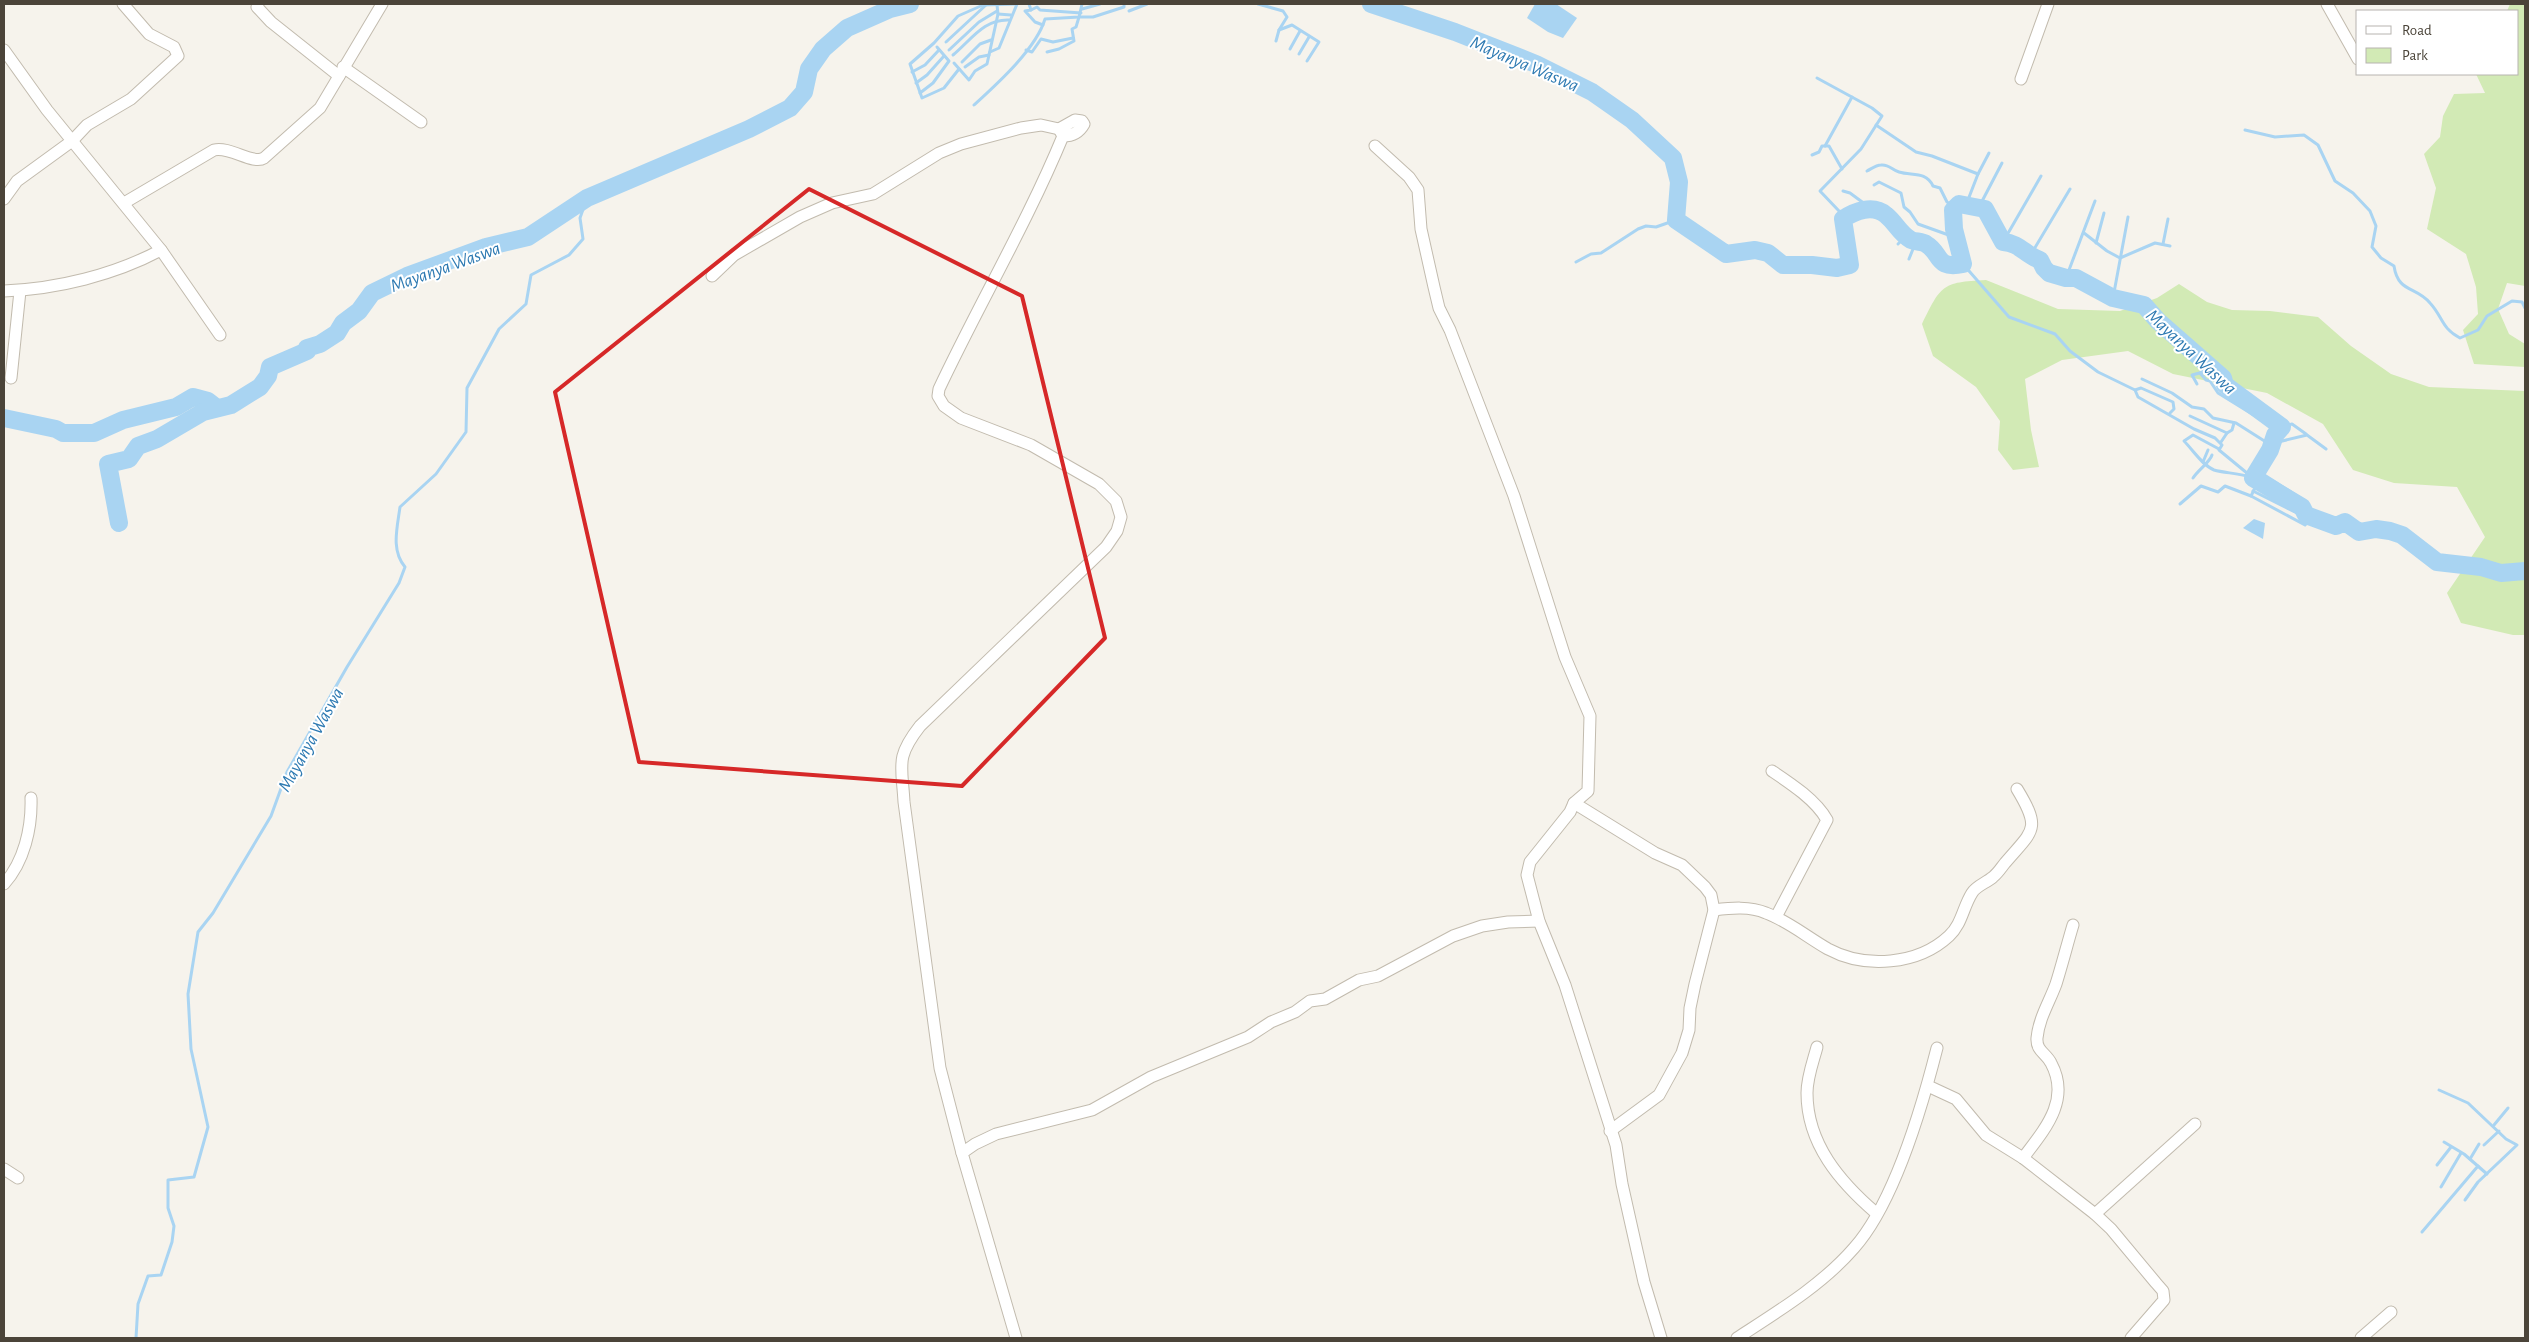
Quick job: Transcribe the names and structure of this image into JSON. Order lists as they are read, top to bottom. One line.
{"water":["Mayanya Waswa"],"legend":["Road","Park"]}
